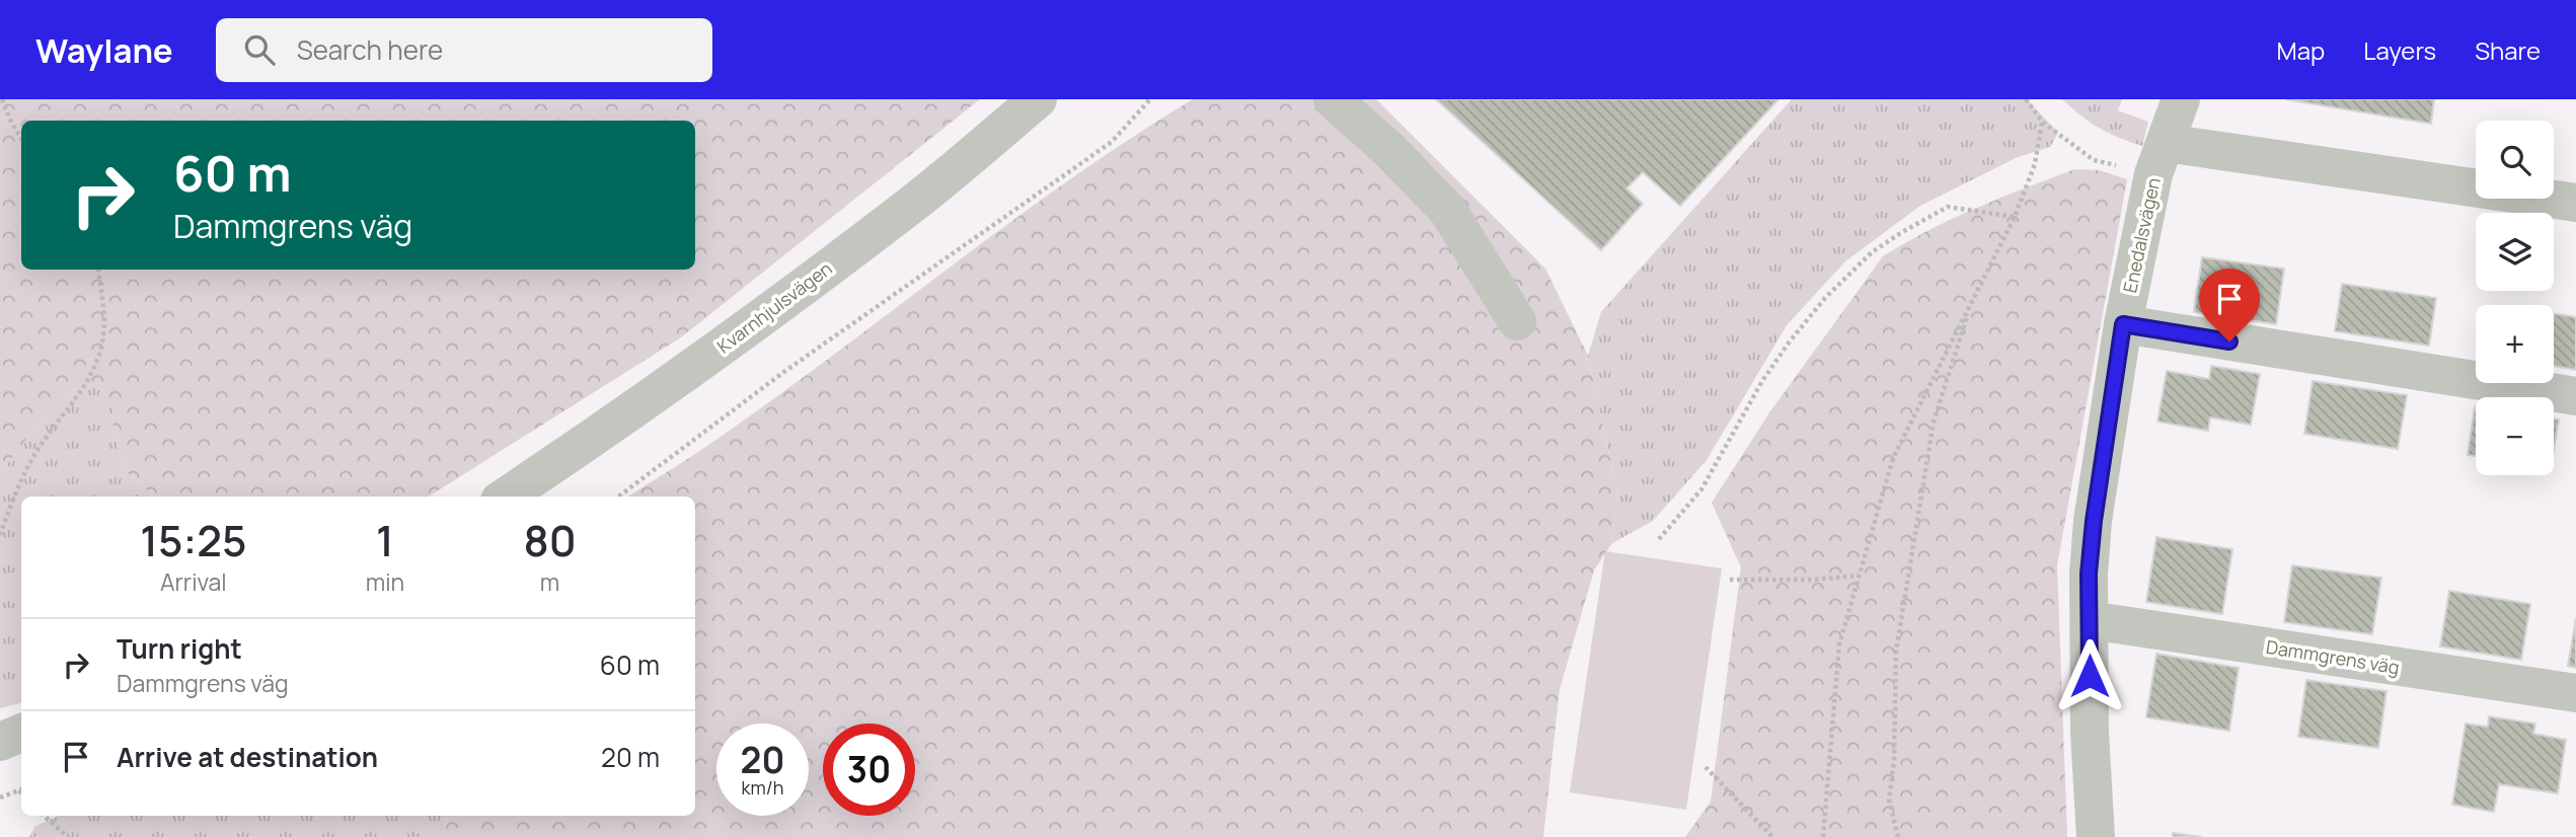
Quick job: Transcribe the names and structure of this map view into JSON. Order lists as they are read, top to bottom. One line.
{"streets":{"street":["Enedalsvägen","Kvarnhjulsvägen","Dammgrens väg"]},"crossings":[["Enedalsvägen","Dammgrens väg"]],"page":{"header":"Waylane","search":"Search here","nav":["Map","Layers","Share"],"map_buttons":["+","−"],"turn":["60 m","Dammgrens väg"],"eta":["15:25","Arrival","1","min","80","m"],"list":[{"name":"Turn right","note":"Dammgrens väg","value":"60 m"},{"name":"Arrive at destination","value":"20 m"}],"speed":"20 km/h","limit":"30"}}
